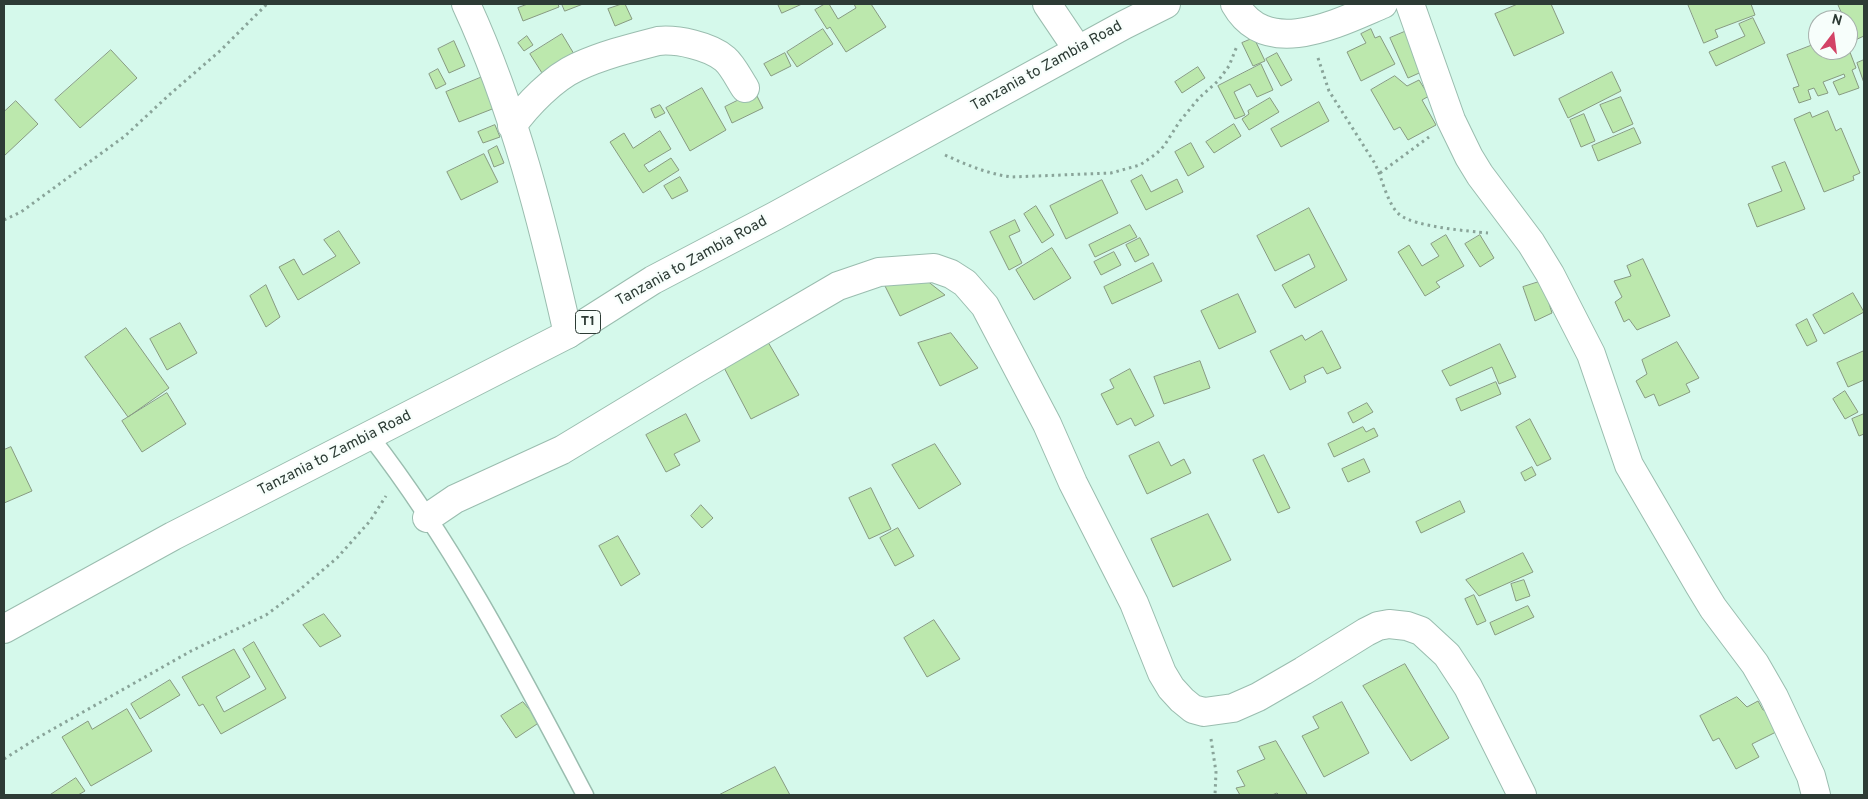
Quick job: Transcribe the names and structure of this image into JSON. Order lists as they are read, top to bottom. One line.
{"streets":{"main road":["Tanzania to Zambia Road","T1"]},"north":"top"}
